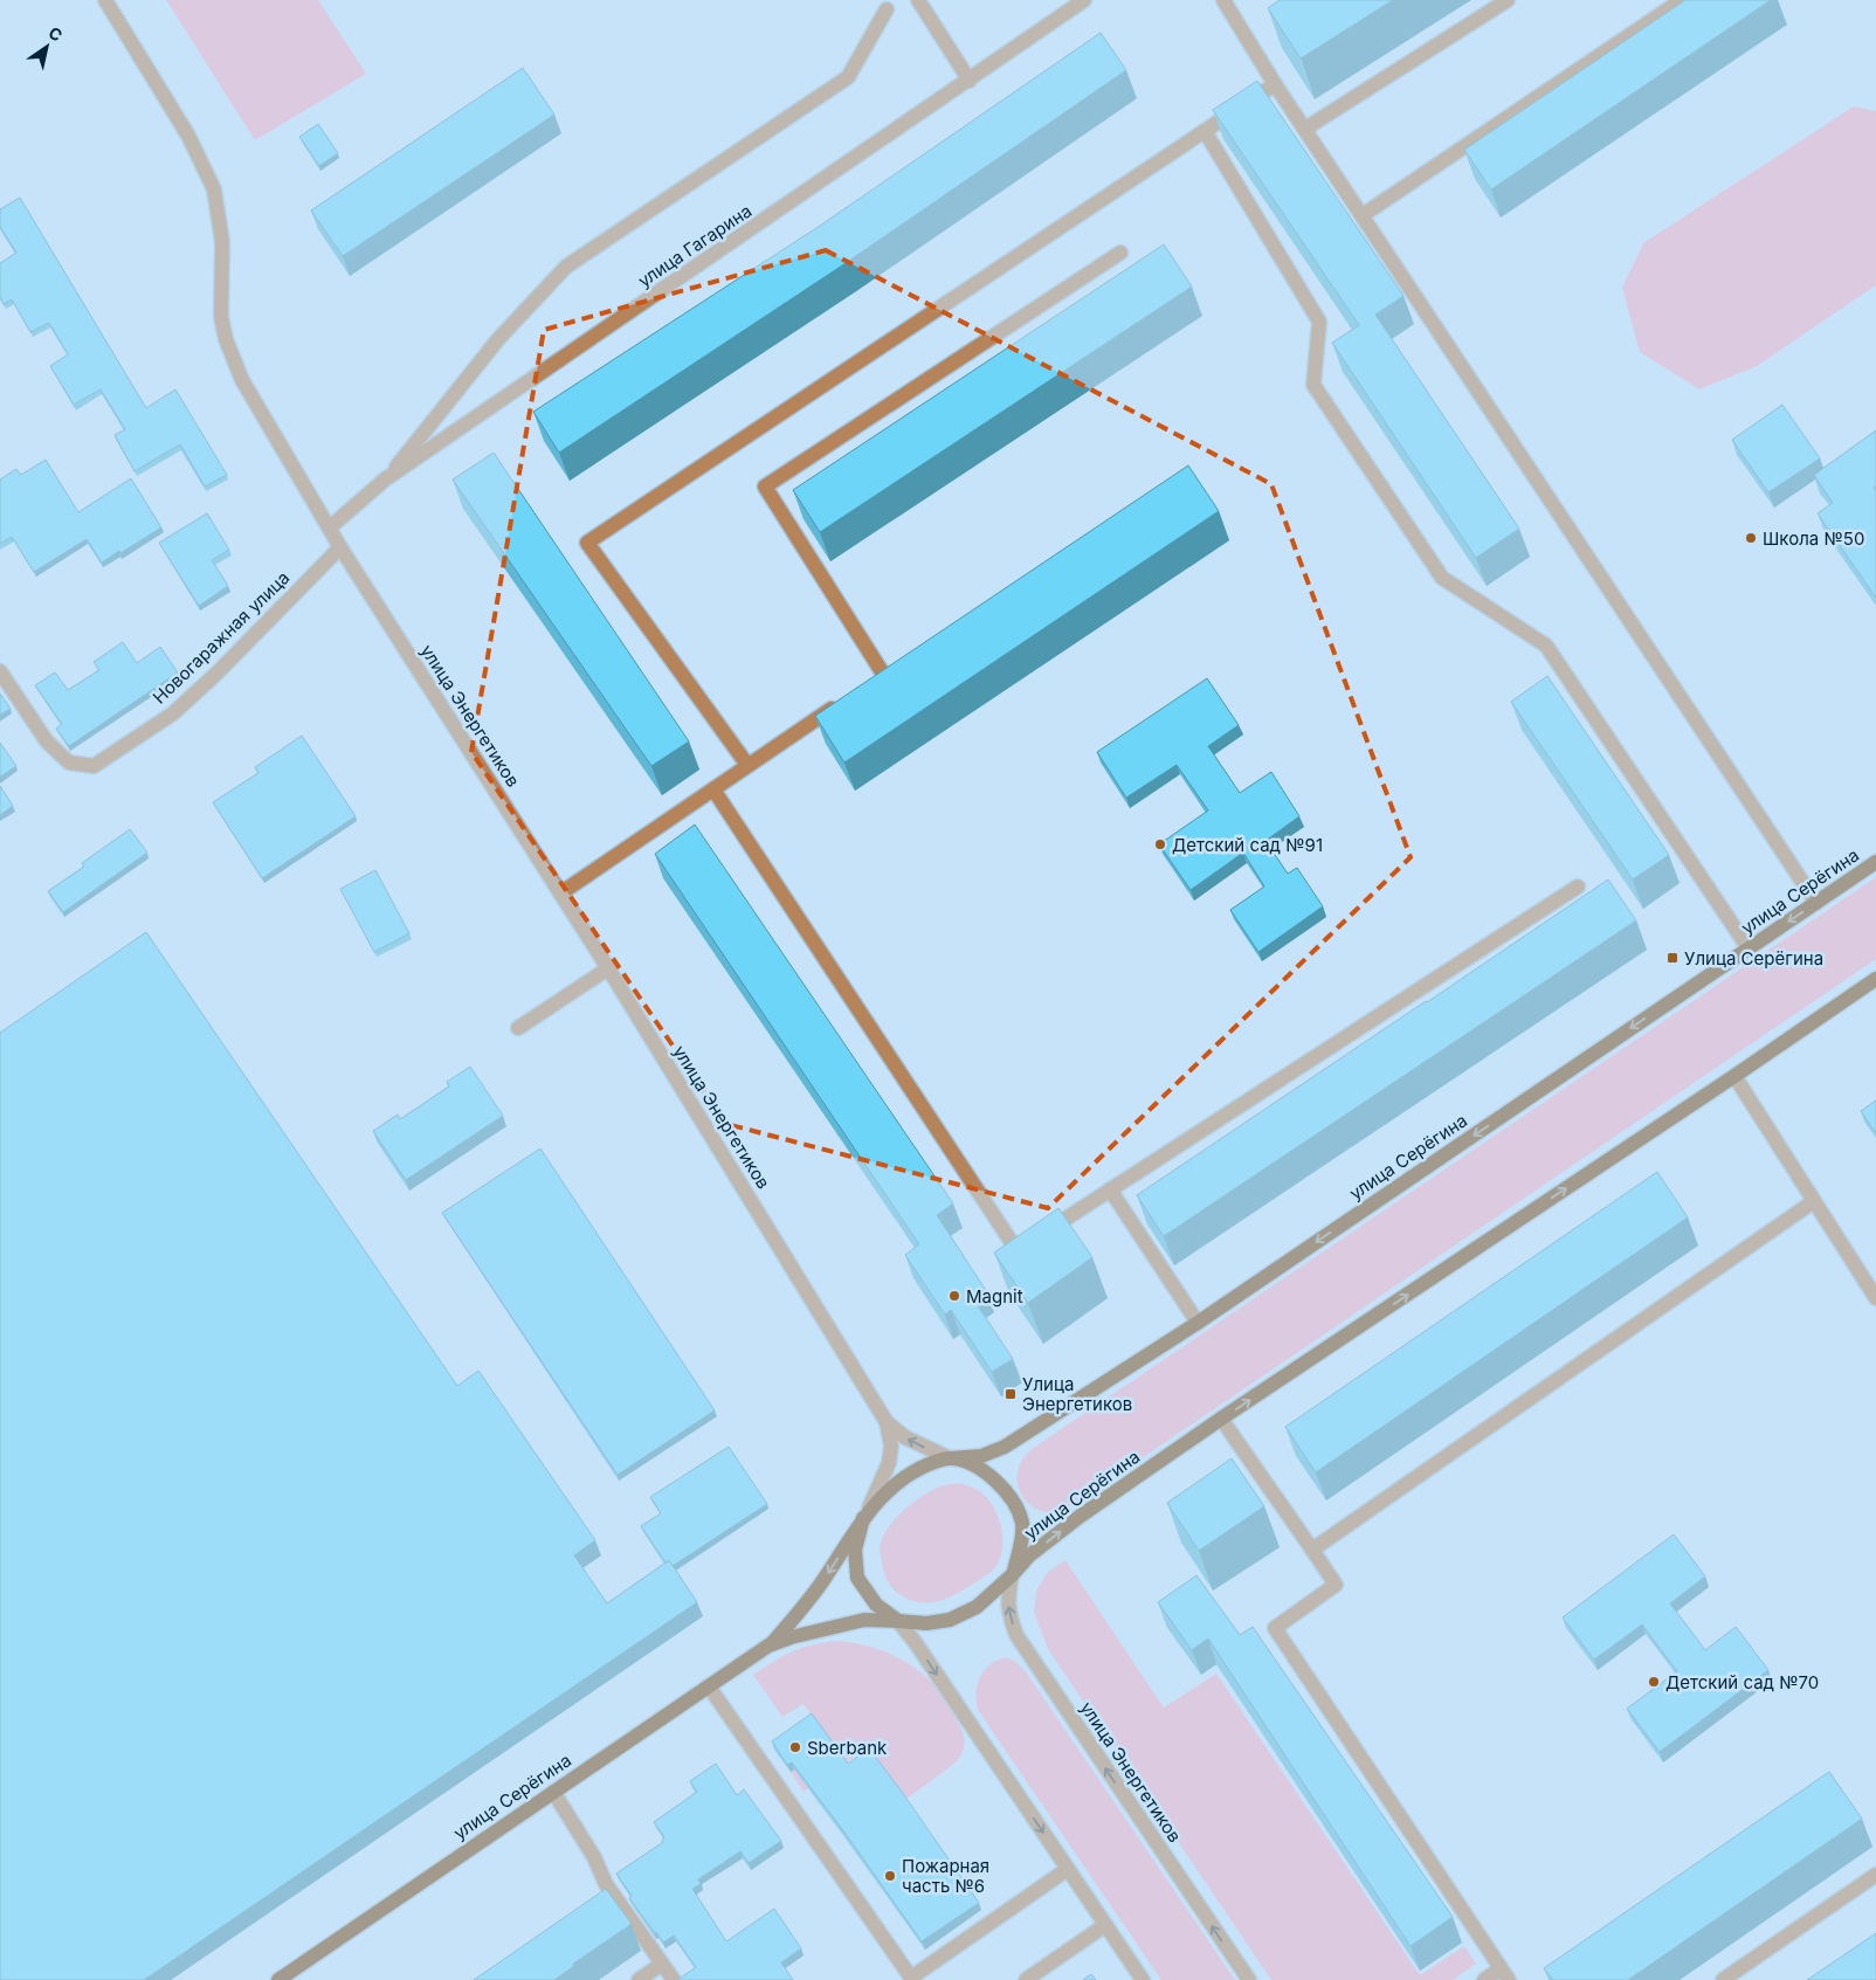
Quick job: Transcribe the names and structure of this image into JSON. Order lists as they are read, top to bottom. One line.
{"streets":{"main road":["улица Серёгина"],"street":["улица Гагарина","Новогаражная улица","улица Энергетиков"]},"crossings":[["улица Гагарина","улица Энергетиков"],["Новогаражная улица","улица Энергетиков"],["улица Энергетиков","улица Серёгина"]],"places":{"other":["Школа №50","Детский сад №91","Magnit","Детский сад №70","Sberbank","Пожарная часть №6"],"transit":["Улица Серёгина","Улица Энергетиков"]},"north":"top right"}
